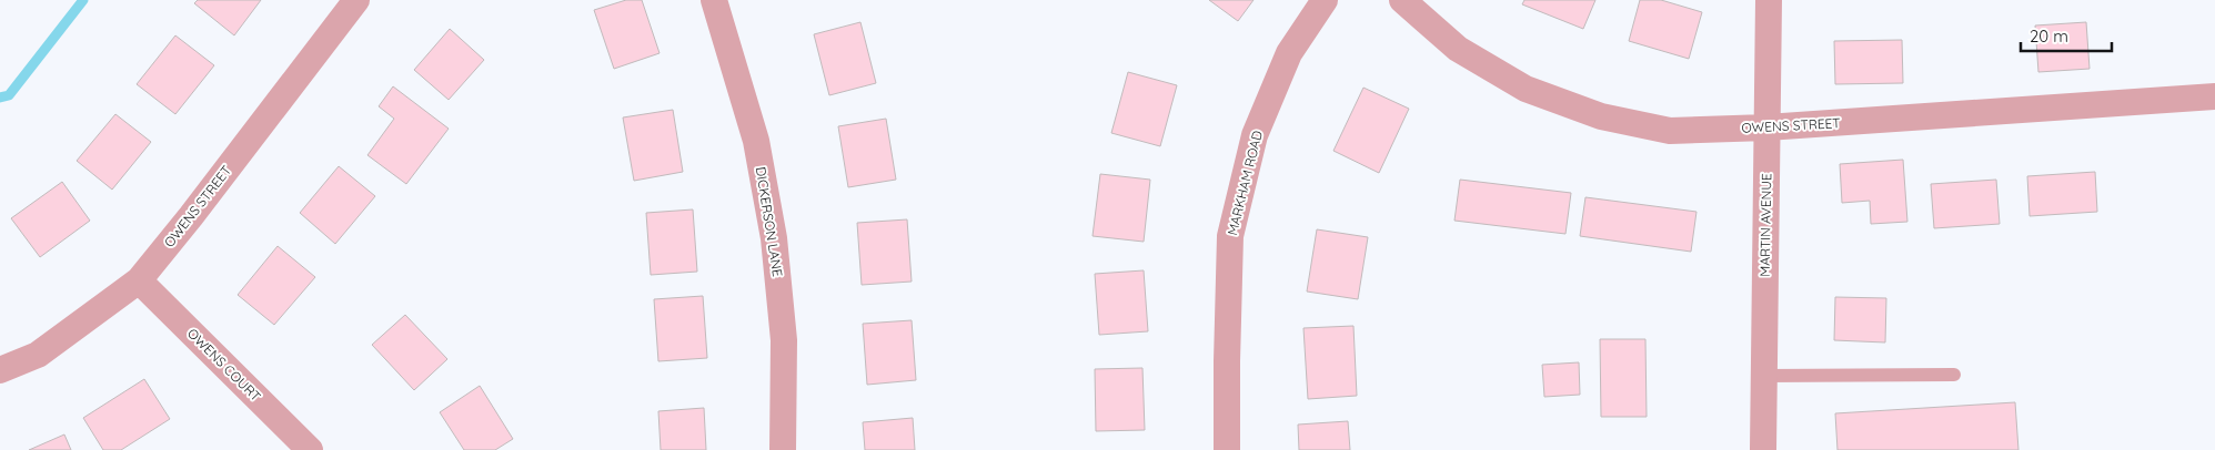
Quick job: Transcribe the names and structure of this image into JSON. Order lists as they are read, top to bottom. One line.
{"streets":{"street":["OWENS STREET","MARKHAM ROAD","DICKERSON LANE","MARTIN AVENUE","OWENS COURT"]},"crossings":[["OWENS STREET","MARTIN AVENUE"],["OWENS STREET","OWENS COURT"]],"scale_bar":"20 m"}
